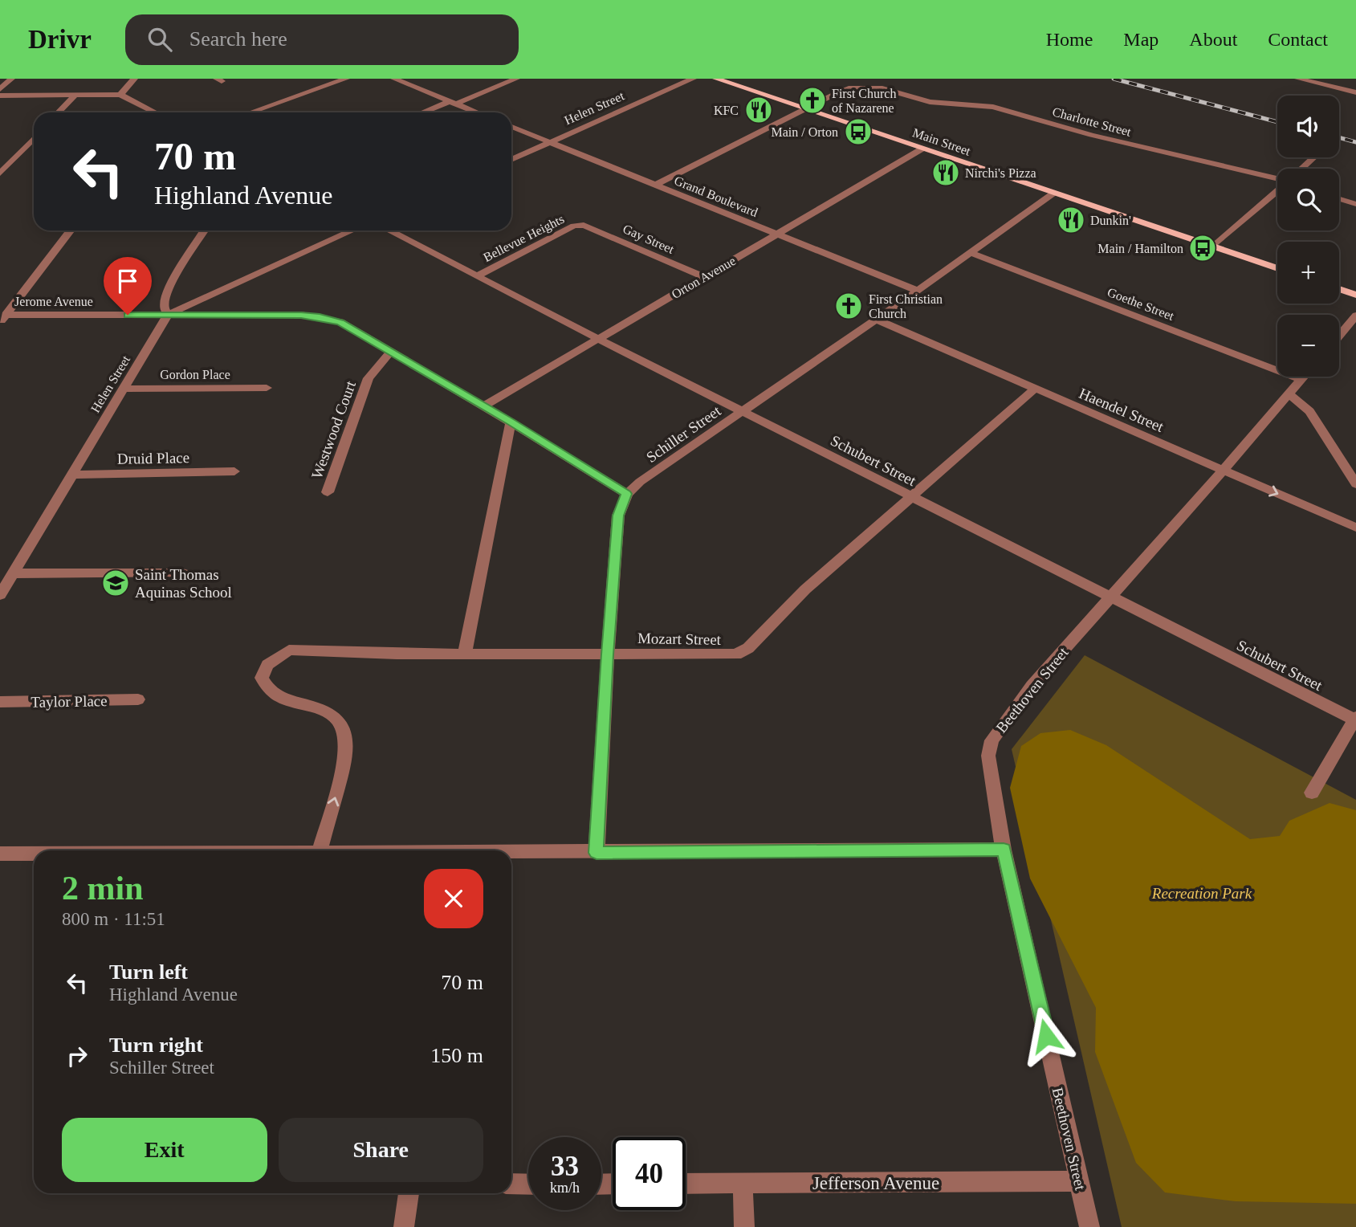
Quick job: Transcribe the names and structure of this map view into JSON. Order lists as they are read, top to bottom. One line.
{"streets":{"main road":["Main Street"],"street":["Helen Street","Charlotte Street","Grand Boulevard","Bellevue Heights","Gay Street","Orton Avenue","Jerome Avenue","Goethe Street","Gordon Place","Haendel Street","Westwood Court","Schiller Street","Druid Place","Schubert Street","Mozart Street","Beethoven Street","Taylor Place","Jefferson Avenue"]},"crossings":[["Helen Street","Grand Boulevard"],["Helen Street","Jerome Avenue"],["Helen Street","Gordon Place"],["Helen Street","Druid Place"],["Charlotte Street","Main Street"],["Charlotte Street","Grand Boulevard"],["Main Street","Orton Avenue"],["Main Street","Schiller Street"],["Grand Boulevard","Orton Avenue"],["Grand Boulevard","Schiller Street"],["Bellevue Heights","Gay Street"],["Bellevue Heights","Schubert Street"],["Gay Street","Orton Avenue"],["Orton Avenue","Jerome Avenue"],["Orton Avenue","Schubert Street"],["Jerome Avenue","Westwood Court"],["Jerome Avenue","Schiller Street"],["Goethe Street","Schiller Street"],["Goethe Street","Beethoven Street"],["Haendel Street","Schiller Street"],["Haendel Street","Mozart Street"],["Haendel Street","Beethoven Street"],["Schiller Street","Schubert Street"],["Schubert Street","Mozart Street"],["Schubert Street","Beethoven Street"],["Beethoven Street","Jefferson Avenue"]],"parks":["Recreation Park"],"places":{"church":["First Church of Nazarene","First Christian Church"],"restaurant":["KFC","Nirchi's Pizza","Dunkin'"],"bus stop":["Main / Orton","Main / Hamilton"],"school or university":["Saint Thomas Aquinas School"]},"page":{"header":"Drivr","search":"Search here","nav":["Home","Map","About","Contact"],"map_buttons":["+","−"],"turn":["70 m","Highland Avenue"],"heading":["2 min","800 m · 11:51"],"list":[{"name":"Turn left","note":"Highland Avenue","value":"70 m"},{"name":"Turn right","note":"Schiller Street","value":"150 m"}],"buttons":["Exit","Share"],"speed":"33 km/h","limit":"40"}}
